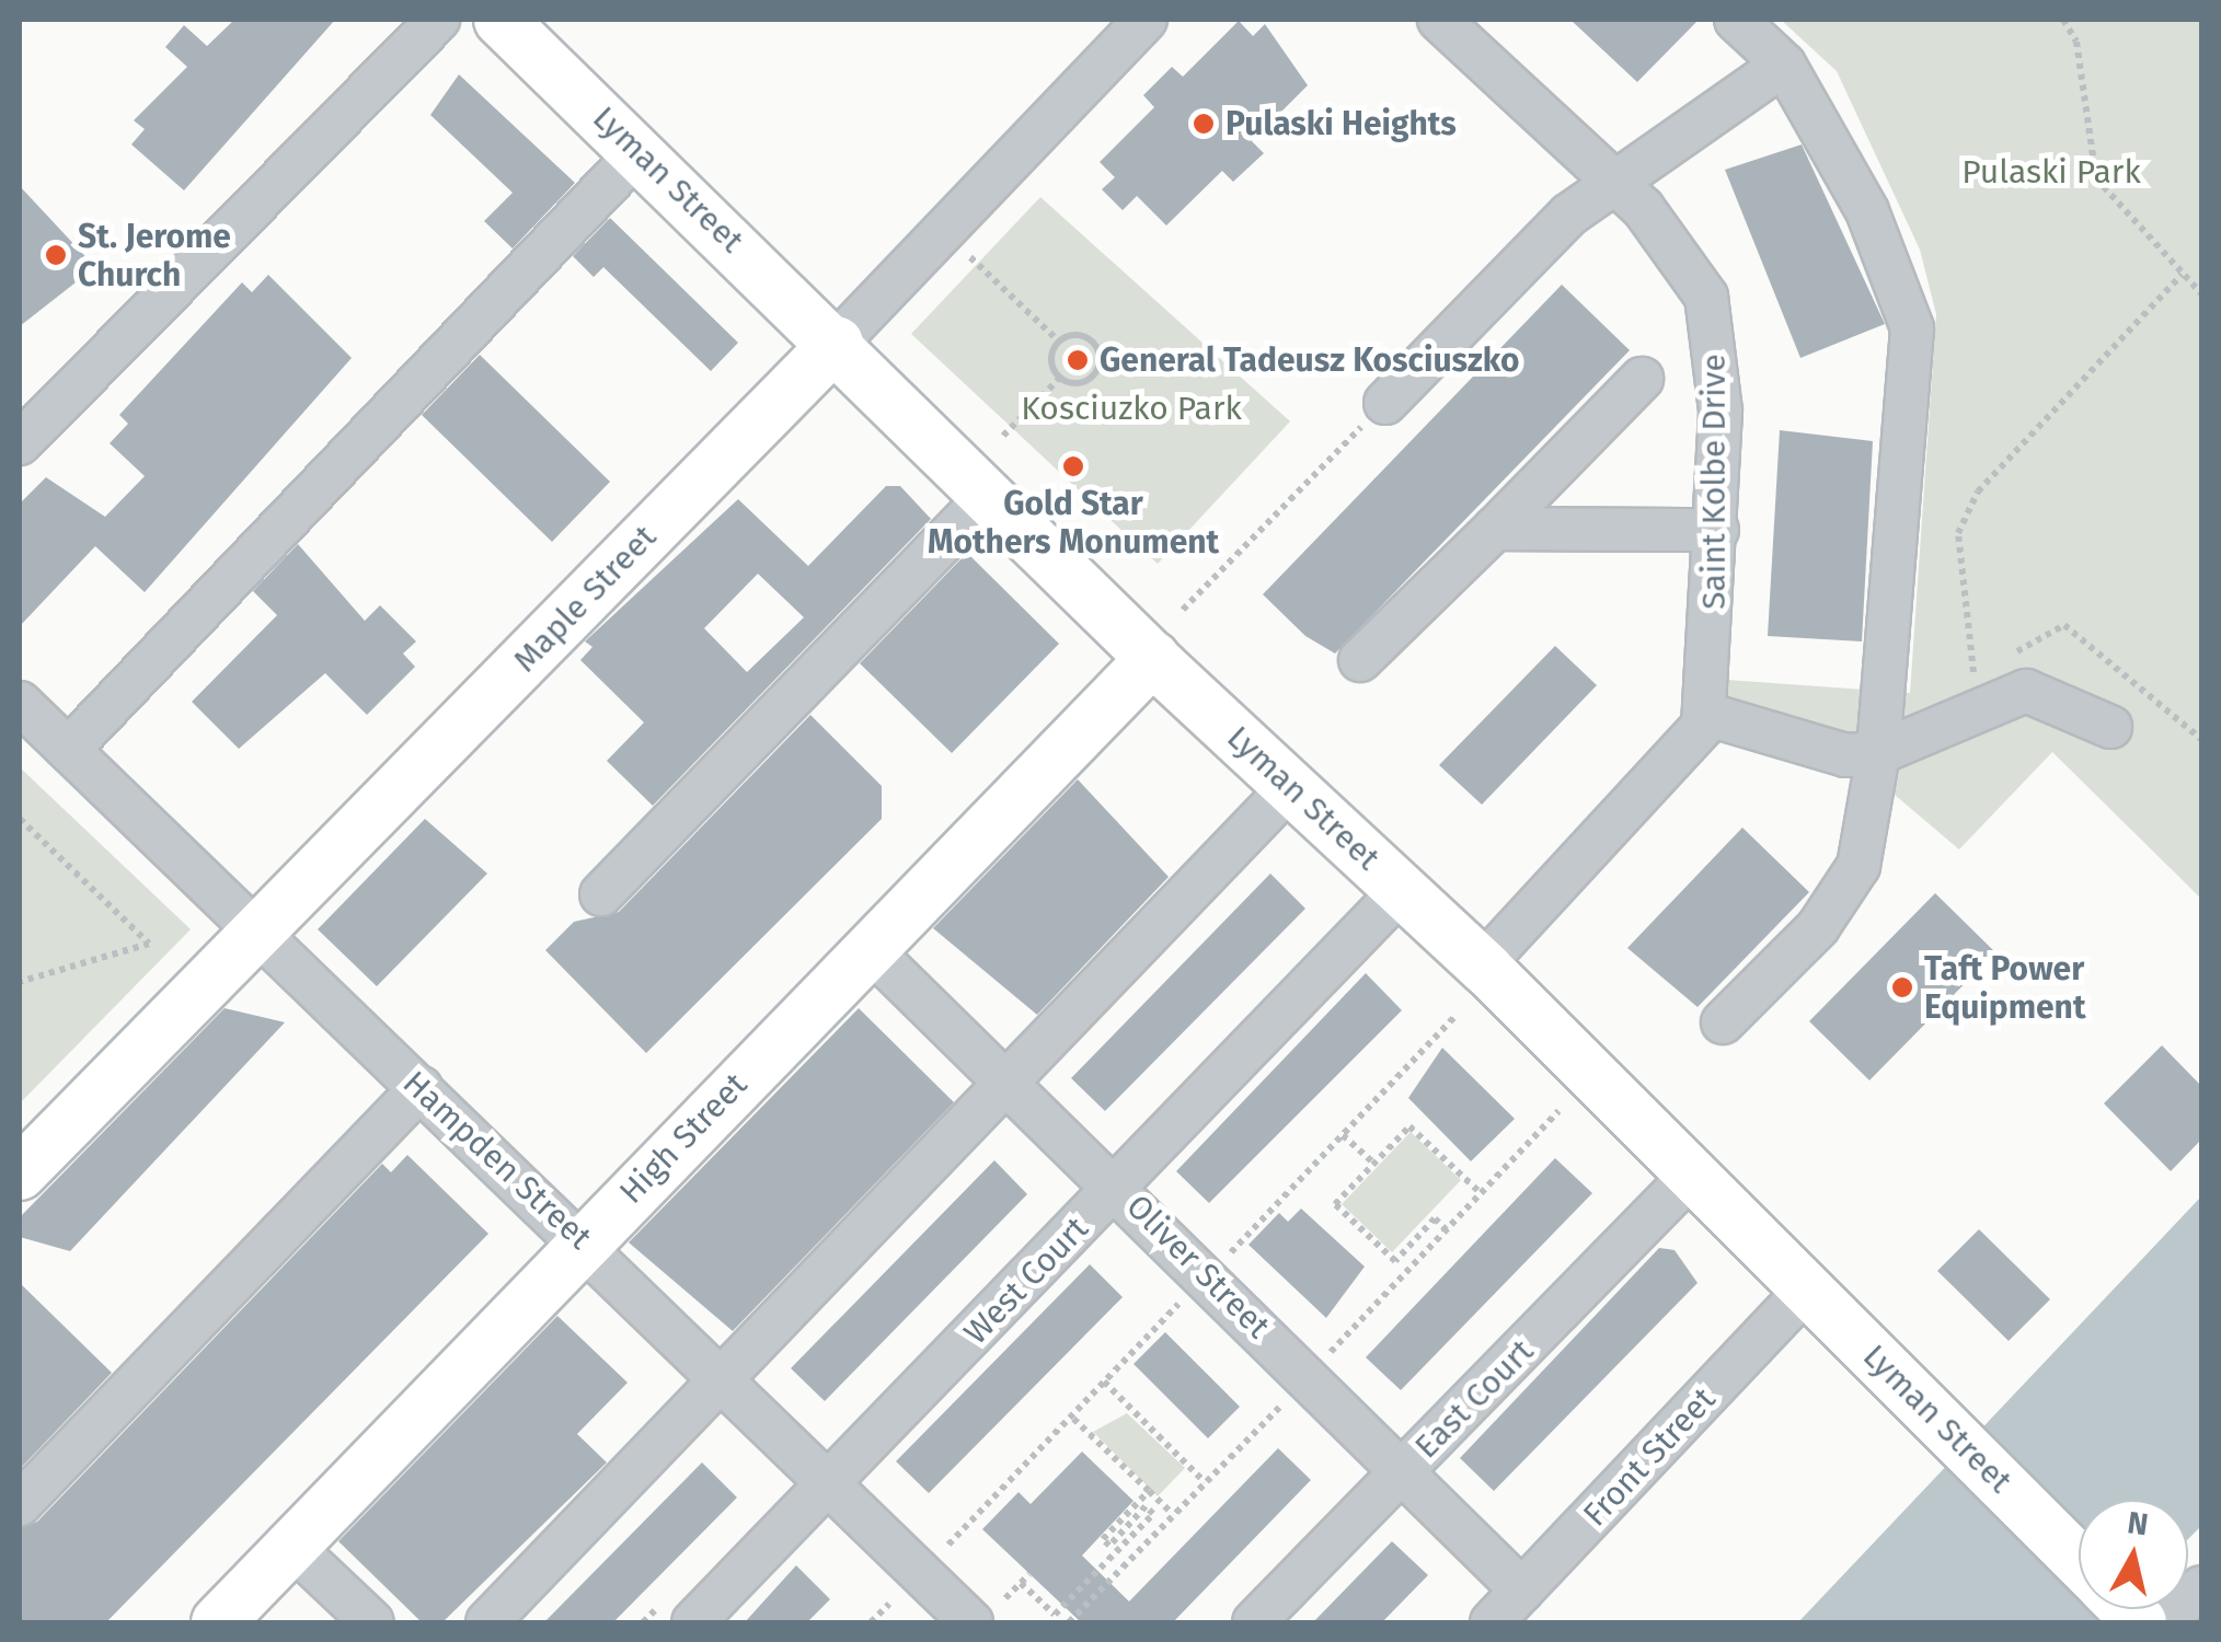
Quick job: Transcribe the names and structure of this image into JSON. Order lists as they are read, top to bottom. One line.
{"streets":{"main road":["Lyman Street","Maple Street","High Street"],"street":["Saint Kolbe Drive","Hampden Street","Oliver Street","West Court","East Court","Front Street"]},"crossings":[["Lyman Street","Saint Kolbe Drive"],["Lyman Street","Maple Street"],["Lyman Street","High Street"],["Lyman Street","West Court"],["Lyman Street","East Court"],["Lyman Street","Front Street"],["Maple Street","Hampden Street"],["High Street","Hampden Street"],["High Street","Oliver Street"],["Hampden Street","West Court"],["Oliver Street","West Court"],["Oliver Street","East Court"],["Oliver Street","Front Street"]],"parks":["Pulaski Park","Kosciuzko Park"],"places":["Pulaski Heights","St. Jerome Church","General Tadeusz Kosciuszko","Gold Star Mothers Monument","Taft Power Equipment"],"north":"top"}
